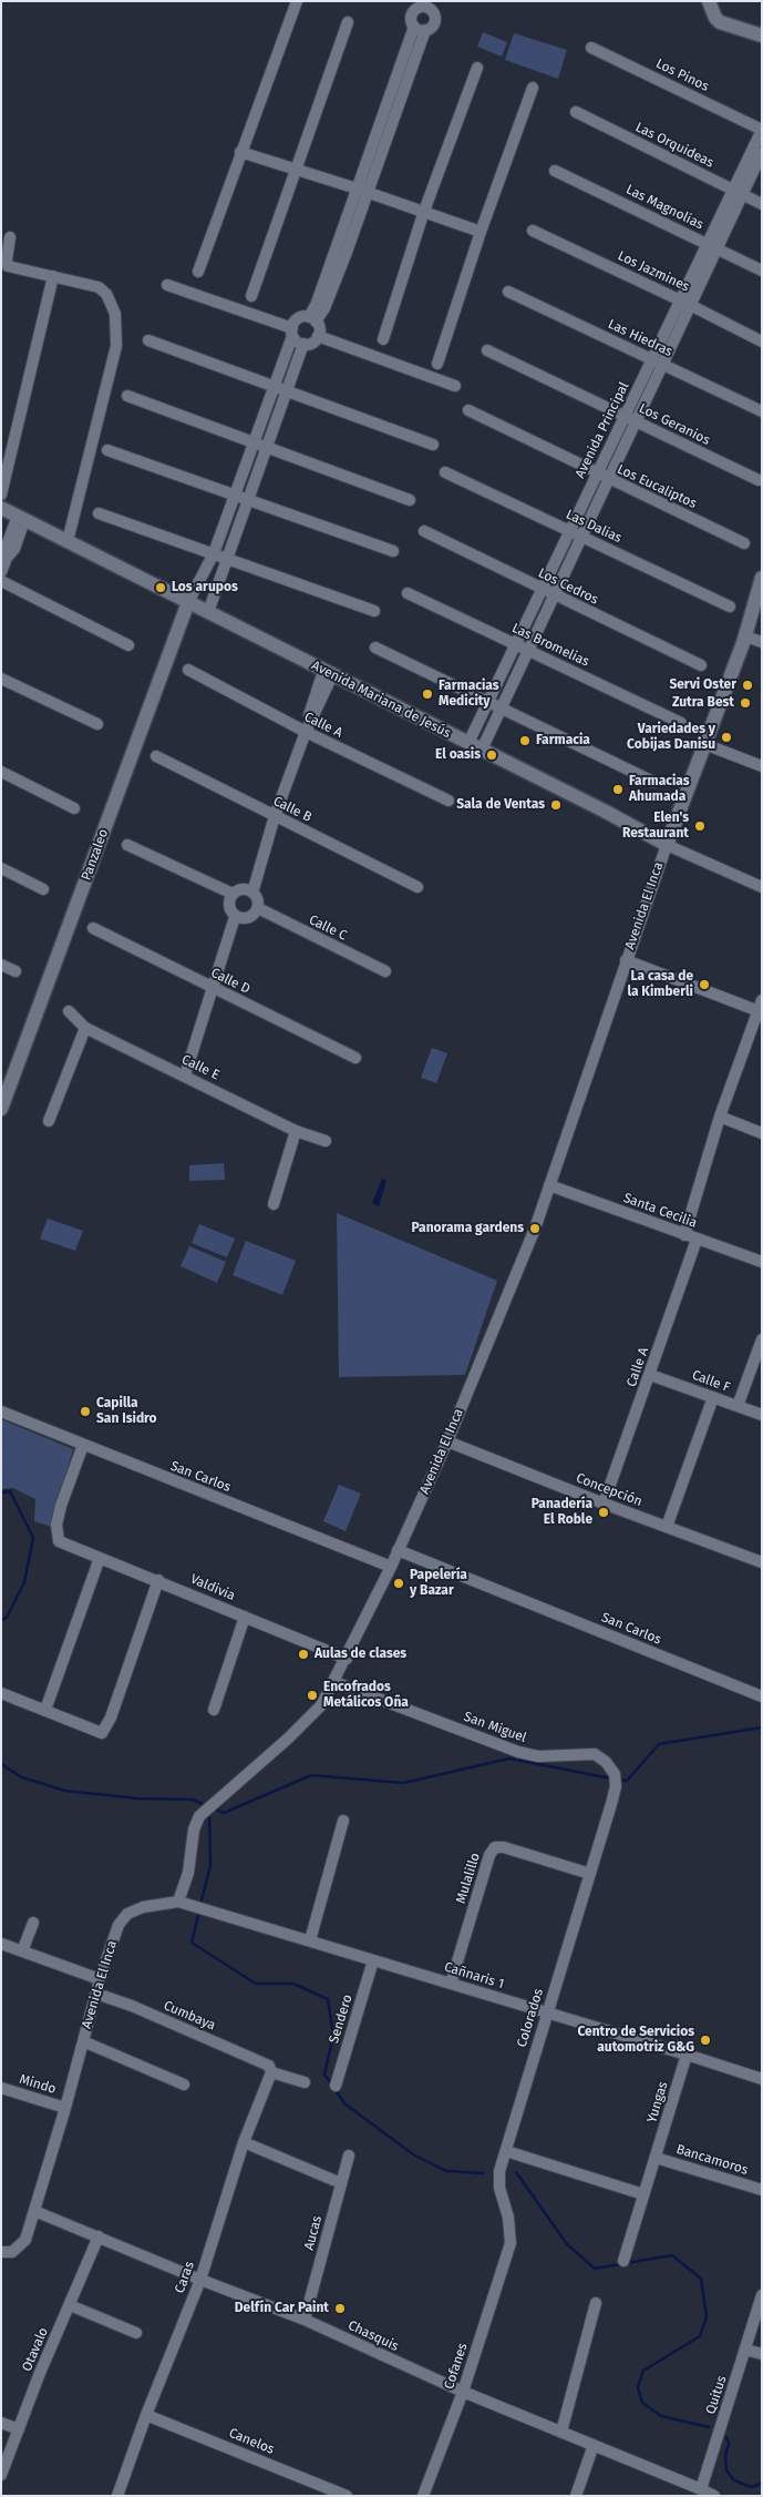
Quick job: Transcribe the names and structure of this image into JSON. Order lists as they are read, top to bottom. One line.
{"streets":{"street":["Los Pinos","Las Orquideas","Las Magnolias","Los Jazmines","Las Hiedras","Los Geranios","Avenida Principal","Los Eucaliptos","Las Dalias","Los Cedros","Las Bromelias","Avenida Mariana de Jesús","Calle A","Calle B","Panzaleo","Avenida El Inca","Calle C","Calle D","Calle E","Santa Cecilia","Calle F","San Carlos","Concepción","Valdivia","San Miguel","Mulalillo","Cañnaris 1","Cumbaya","Colorados","Sendero","Mindo","Yungas","Bancamoros","Aucas","Caras","Chasquis","Otavalo","Cofanes","Quitus","Canelos"]},"crossings":[["Los Pinos","Avenida Principal"],["Las Orquideas","Avenida Principal"],["Las Magnolias","Avenida Principal"],["Los Jazmines","Avenida Principal"],["Las Hiedras","Avenida Principal"],["Los Geranios","Avenida Principal"],["Avenida Principal","Los Eucaliptos"],["Avenida Principal","Las Dalias"],["Avenida Principal","Los Cedros"],["Avenida Principal","Las Bromelias"],["Avenida Principal","Avenida Mariana de Jesús"],["Avenida Mariana de Jesús","Panzaleo"],["Avenida Mariana de Jesús","Avenida El Inca"],["Calle A","Santa Cecilia"],["Calle A","Calle F"],["Calle A","Concepción"],["Avenida El Inca","Santa Cecilia"],["Avenida El Inca","San Carlos"],["Avenida El Inca","Concepción"],["Avenida El Inca","Valdivia"],["Avenida El Inca","San Miguel"],["Avenida El Inca","Cañnaris 1"],["Avenida El Inca","Cumbaya"],["Avenida El Inca","Mindo"],["Avenida El Inca","Chasquis"],["San Carlos","Valdivia"],["San Miguel","Colorados"],["Mulalillo","Cañnaris 1"],["Mulalillo","Colorados"],["Cañnaris 1","Colorados"],["Cañnaris 1","Sendero"],["Cañnaris 1","Yungas"],["Cumbaya","Caras"],["Colorados","Cofanes"],["Yungas","Bancamoros"],["Aucas","Chasquis"],["Caras","Chasquis"],["Caras","Canelos"],["Chasquis","Otavalo"],["Chasquis","Cofanes"],["Chasquis","Quitus"]],"places":["Los arupos","Servi Oster","Farmacias Medicity","Zutra Best","Variedades y Cobijas Danisu","Farmacia","El oasis","Farmacias Ahumada","Sala de Ventas","Elen's Restaurant","La casa de la Kimberli","Panorama gardens","Capilla San Isidro","Panadería El Roble","Papelería y Bazar","Aulas de clases","Encofrados Metálicos Oña","Centro de Servicios automotriz G&G","Delfín Car Paint"]}
